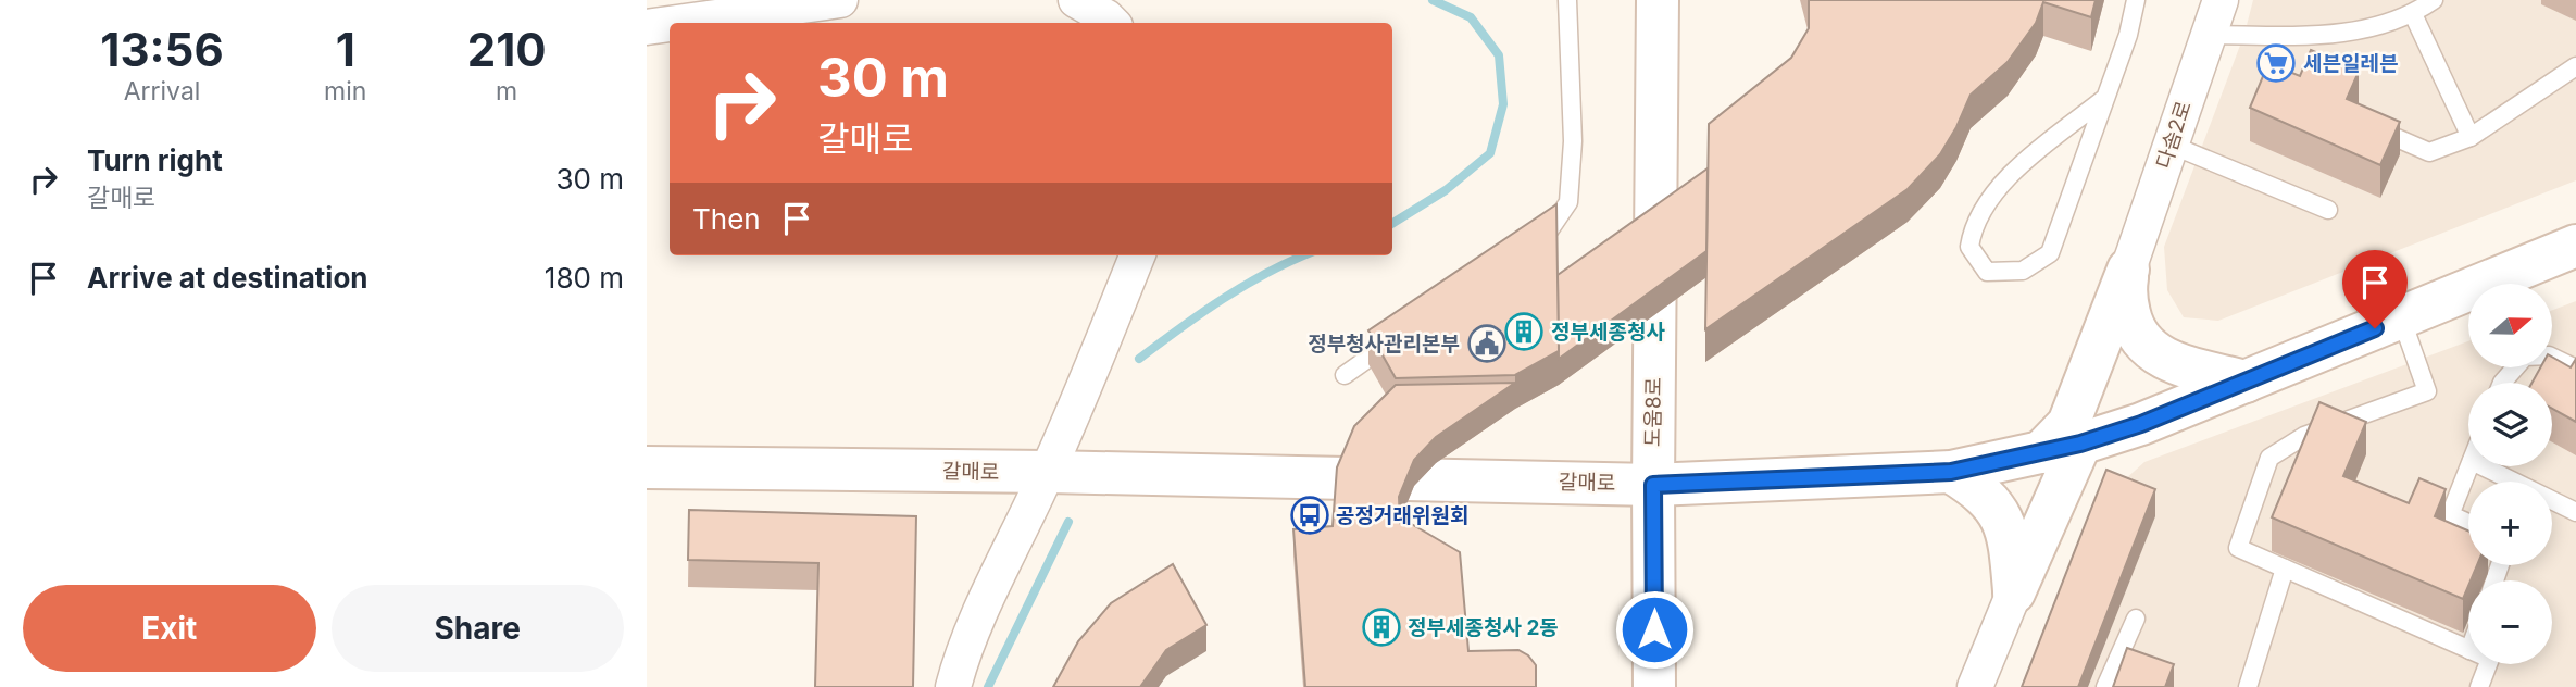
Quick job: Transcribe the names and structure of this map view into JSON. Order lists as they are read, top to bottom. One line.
{"streets":{"street":["다솜2로","도움8로","갈매로"]},"crossings":[["도움8로","갈매로"]],"places":{"supermarket":["세븐일레븐"],"building":["정부세종청사","정부세종청사 2동"],"public building":["정부청사관리본부"],"bus stop":["공정거래위원회"]},"north":"right","page":{"eta":["13:56","Arrival","1","min","210","m"],"turn":["30 m","갈매로"],"list":[{"name":"Turn right","note":"갈매로","value":"30 m"},{"name":"Arrive at destination","value":"180 m"}],"then":"Then","map_buttons":["+","−"],"buttons":["Exit","Share"]}}
